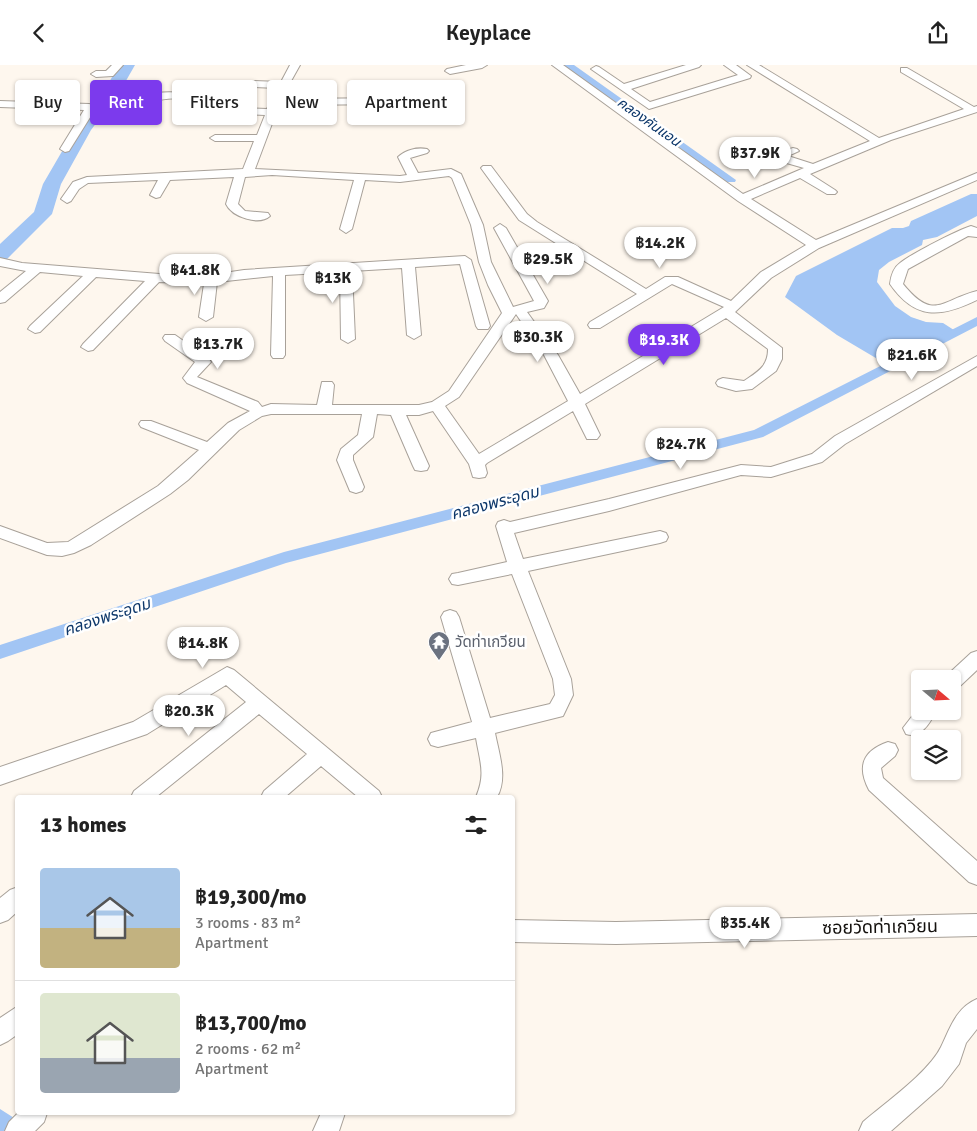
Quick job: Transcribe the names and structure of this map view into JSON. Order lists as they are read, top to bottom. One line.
{"streets":{"street":["ซอยวัดท่าเกวียน"]},"water":["คลองคันแอน","คลองพระอุดม"],"places":{"temple":["วัดท่าเกวียน"]},"north":"right","page":{"header":"Keyplace","chip":["Buy","Rent","Filters","New","Apartment"],"price":["฿37.9K","฿14.2K","฿29.5K","฿41.8K","฿13K","฿30.3K","฿19.3K","฿13.7K","฿21.6K","฿24.7K","฿14.8K","฿20.3K","฿35.4K"],"heading":"13 homes","list":[{"name":"฿19,300/mo","note":"3 rooms · 83 m² · Apartment"},{"name":"฿13,700/mo","note":"2 rooms · 62 m² · Apartment"}]}}
